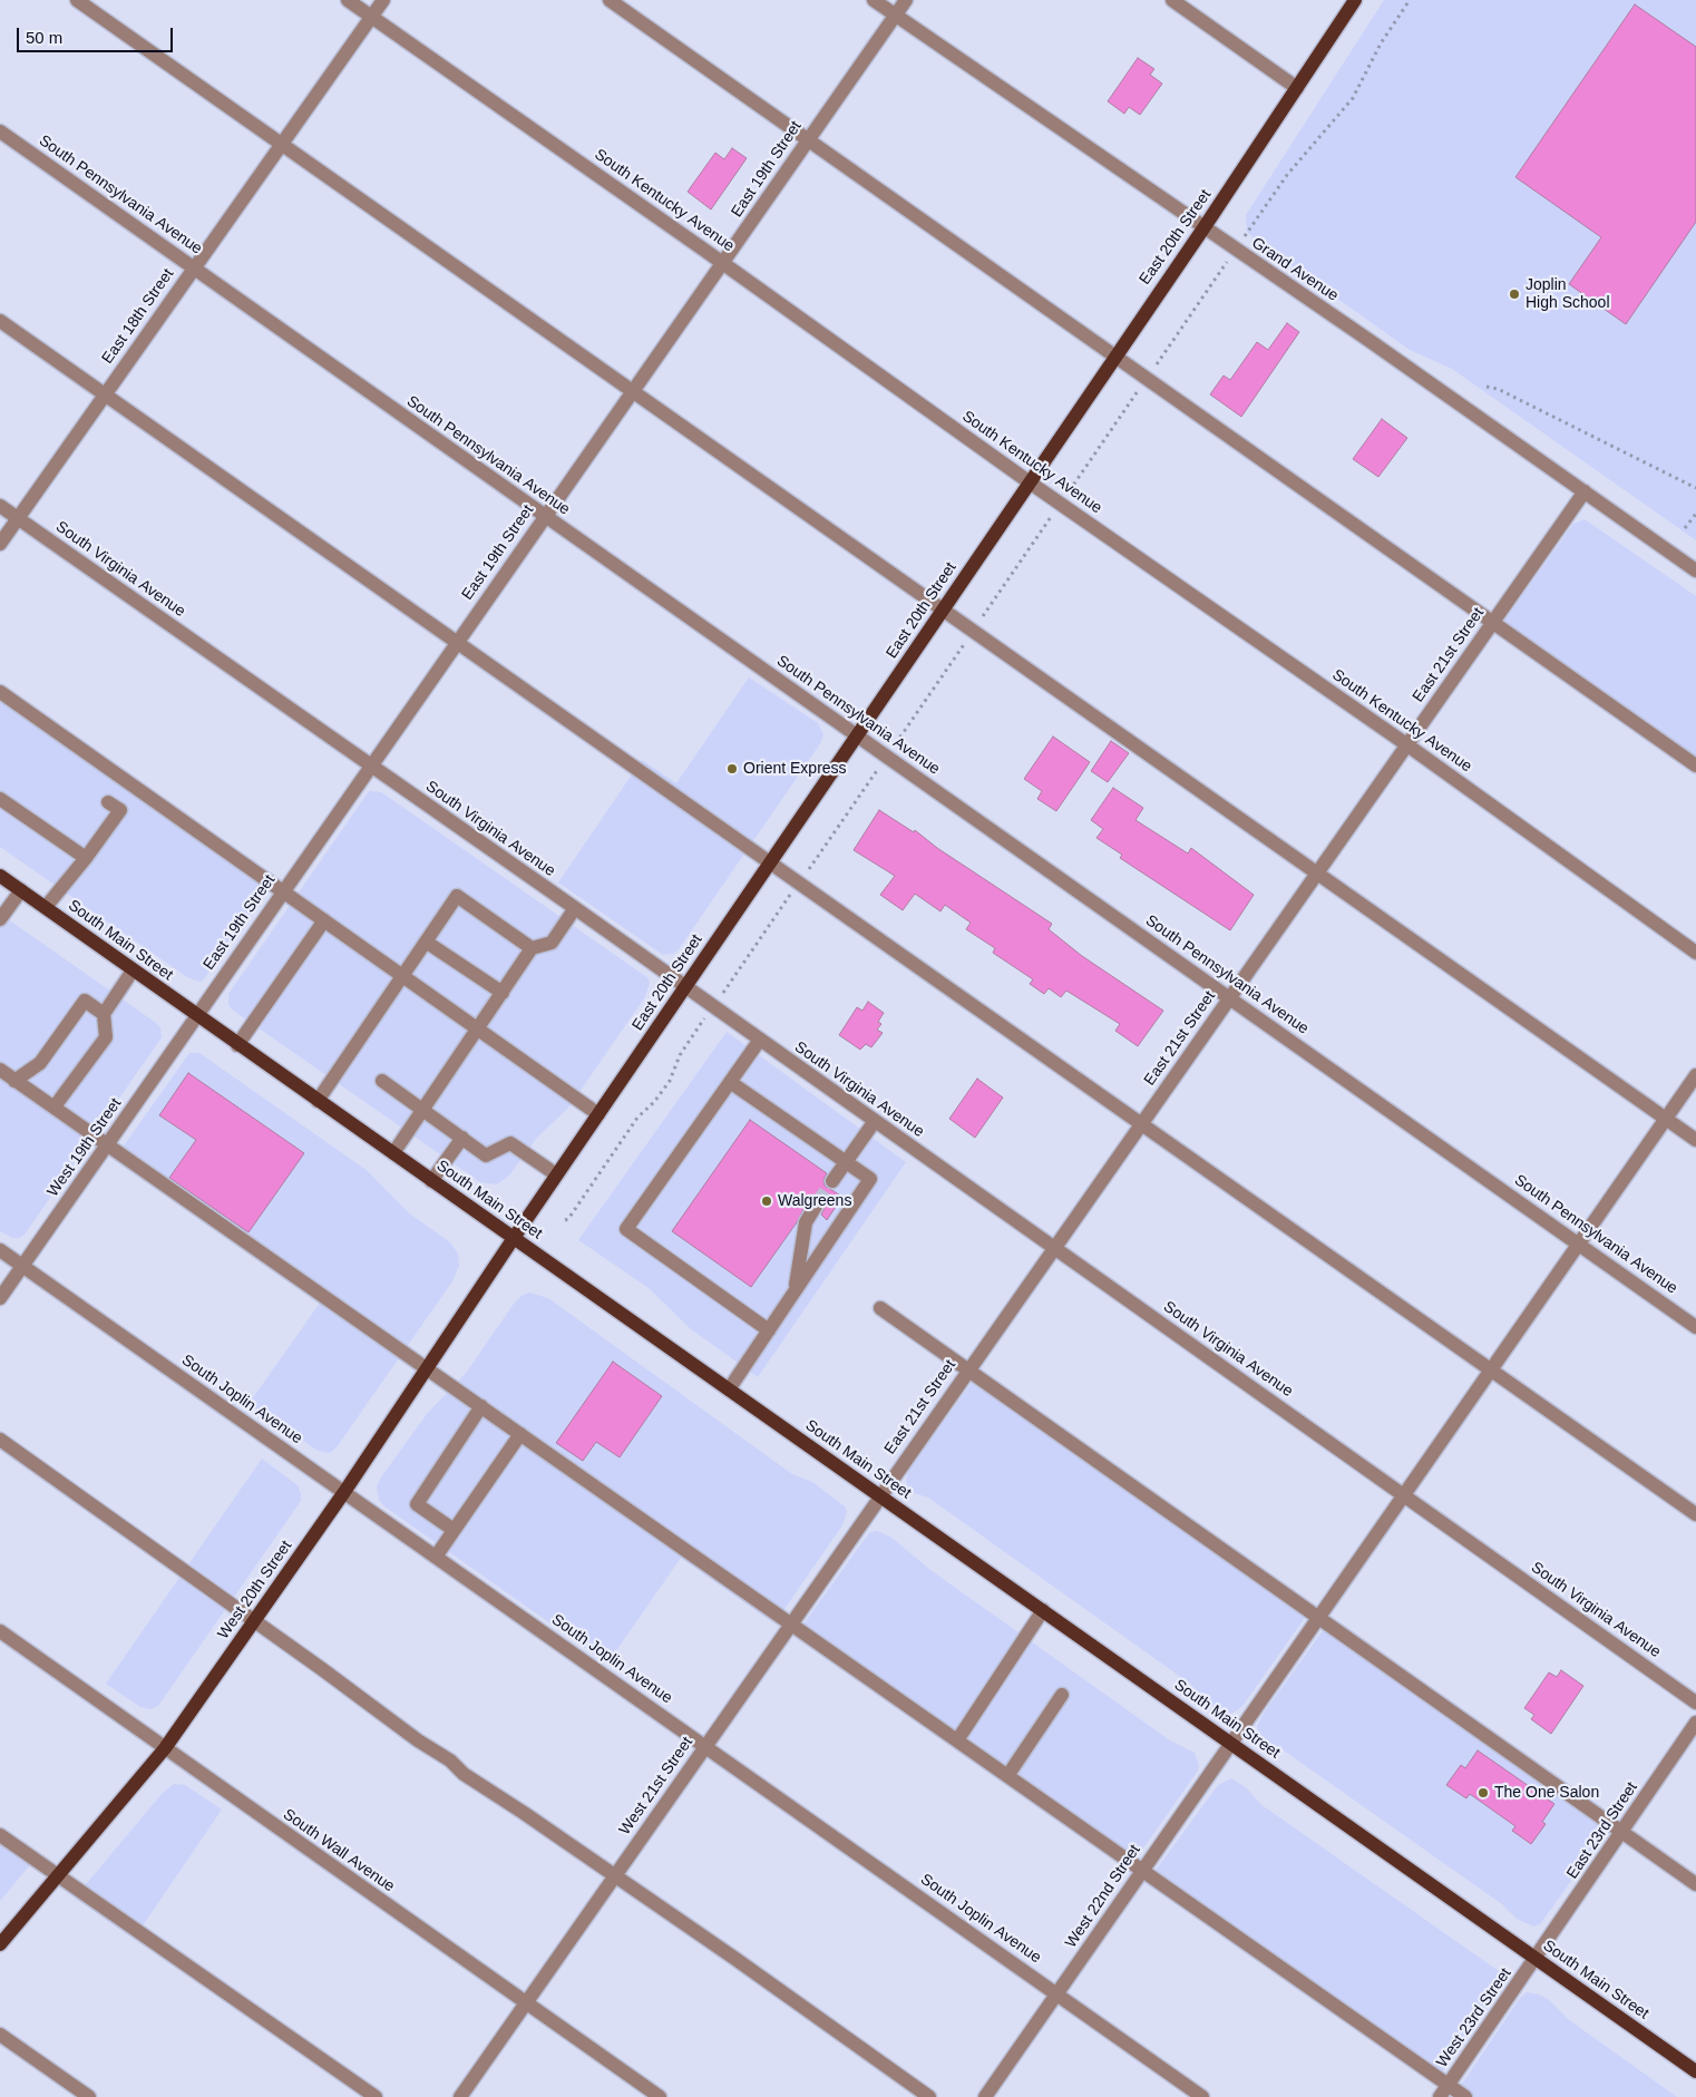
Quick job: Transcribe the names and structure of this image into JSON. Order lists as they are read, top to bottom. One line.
{"streets":{"main road":["East 20th Street","South Main Street","West 20th Street"],"street":["East 19th Street","South Pennsylvania Avenue","South Kentucky Avenue","Grand Avenue","East 18th Street","South Virginia Avenue","East 21st Street","West 19th Street","South Joplin Avenue","West 21st Street","East 23rd Street","South Wall Avenue","West 22nd Street","West 23rd Street"]},"crossings":[["East 19th Street","South Pennsylvania Avenue"],["East 19th Street","South Kentucky Avenue"],["East 19th Street","Grand Avenue"],["East 19th Street","South Virginia Avenue"],["East 19th Street","South Main Street"],["East 19th Street","West 19th Street"],["South Pennsylvania Avenue","East 20th Street"],["South Pennsylvania Avenue","East 18th Street"],["South Pennsylvania Avenue","East 21st Street"],["South Pennsylvania Avenue","West 22nd Street"],["South Kentucky Avenue","East 20th Street"],["South Kentucky Avenue","East 18th Street"],["South Kentucky Avenue","East 21st Street"],["East 20th Street","Grand Avenue"],["East 20th Street","South Virginia Avenue"],["East 20th Street","South Main Street"],["East 20th Street","West 20th Street"],["Grand Avenue","East 21st Street"],["East 18th Street","South Virginia Avenue"],["South Virginia Avenue","East 21st Street"],["South Virginia Avenue","West 22nd Street"],["East 21st Street","South Main Street"],["East 21st Street","West 21st Street"],["South Main Street","West 19th Street"],["South Main Street","West 20th Street"],["South Main Street","West 21st Street"],["South Main Street","East 23rd Street"],["South Main Street","West 22nd Street"],["South Main Street","West 23rd Street"],["West 19th Street","South Joplin Avenue"],["South Joplin Avenue","West 20th Street"],["South Joplin Avenue","West 21st Street"],["South Joplin Avenue","West 22nd Street"],["West 20th Street","South Wall Avenue"],["West 21st Street","South Wall Avenue"],["East 23rd Street","West 23rd Street"]],"places":["Joplin High School","Orient Express","Walgreens","The One Salon"],"scale_bar":"50 m"}
